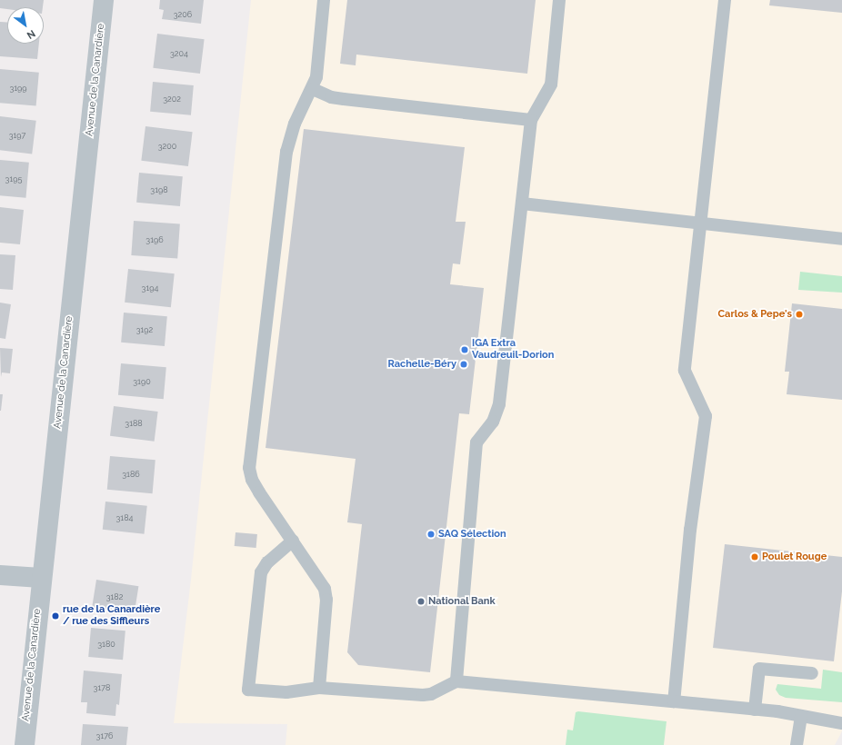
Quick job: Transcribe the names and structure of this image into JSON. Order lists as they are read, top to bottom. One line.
{"streets":{"street":["Avenue de la Canardière"]},"places":["Carlos & Pepe's","IGA Extra Vaudreuil-Dorion","Rachelle-Béry","SAQ Sélection","Poulet Rouge","National Bank","rue de la Canardière / rue des Siffleurs"],"house_numbers":["3206","3204","3199","3202","3197","3200","3195","3198","3196","3194","3192","3190","3188","3186","3184","3182","3180","3178","3176"],"north":"bottom right"}
